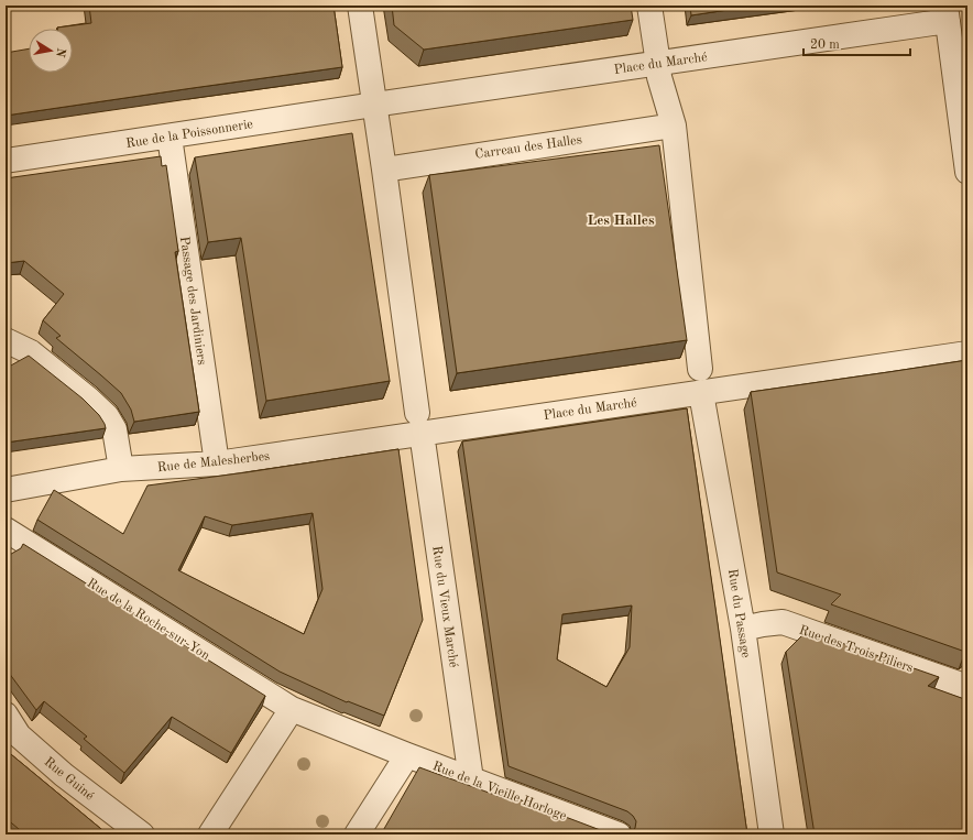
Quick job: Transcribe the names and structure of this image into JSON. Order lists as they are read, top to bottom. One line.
{"streets":{"street":["Place du Marché","Rue de la Poissonnerie","Carreau des Halles","Passage des Jardiniers","Rue de Malesherbes","Rue du Vieux Marché","Rue du Passage","Rue de la Roche-sur-Yon","Rue des Trois Piliers","Rue Guiné","Rue de la Vieille Horloge"]},"crossings":[["Place du Marché","Rue de la Poissonnerie"],["Place du Marché","Rue de Malesherbes"],["Place du Marché","Rue du Vieux Marché"],["Place du Marché","Rue du Passage"],["Rue de la Poissonnerie","Passage des Jardiniers"],["Passage des Jardiniers","Rue de Malesherbes"],["Rue de Malesherbes","Rue du Vieux Marché"],["Rue du Vieux Marché","Rue de la Vieille Horloge"],["Rue du Passage","Rue des Trois Piliers"],["Rue de la Roche-sur-Yon","Rue de la Vieille Horloge"]],"districts":["Les Halles"],"scale_bar":"20 m","north":"right"}
